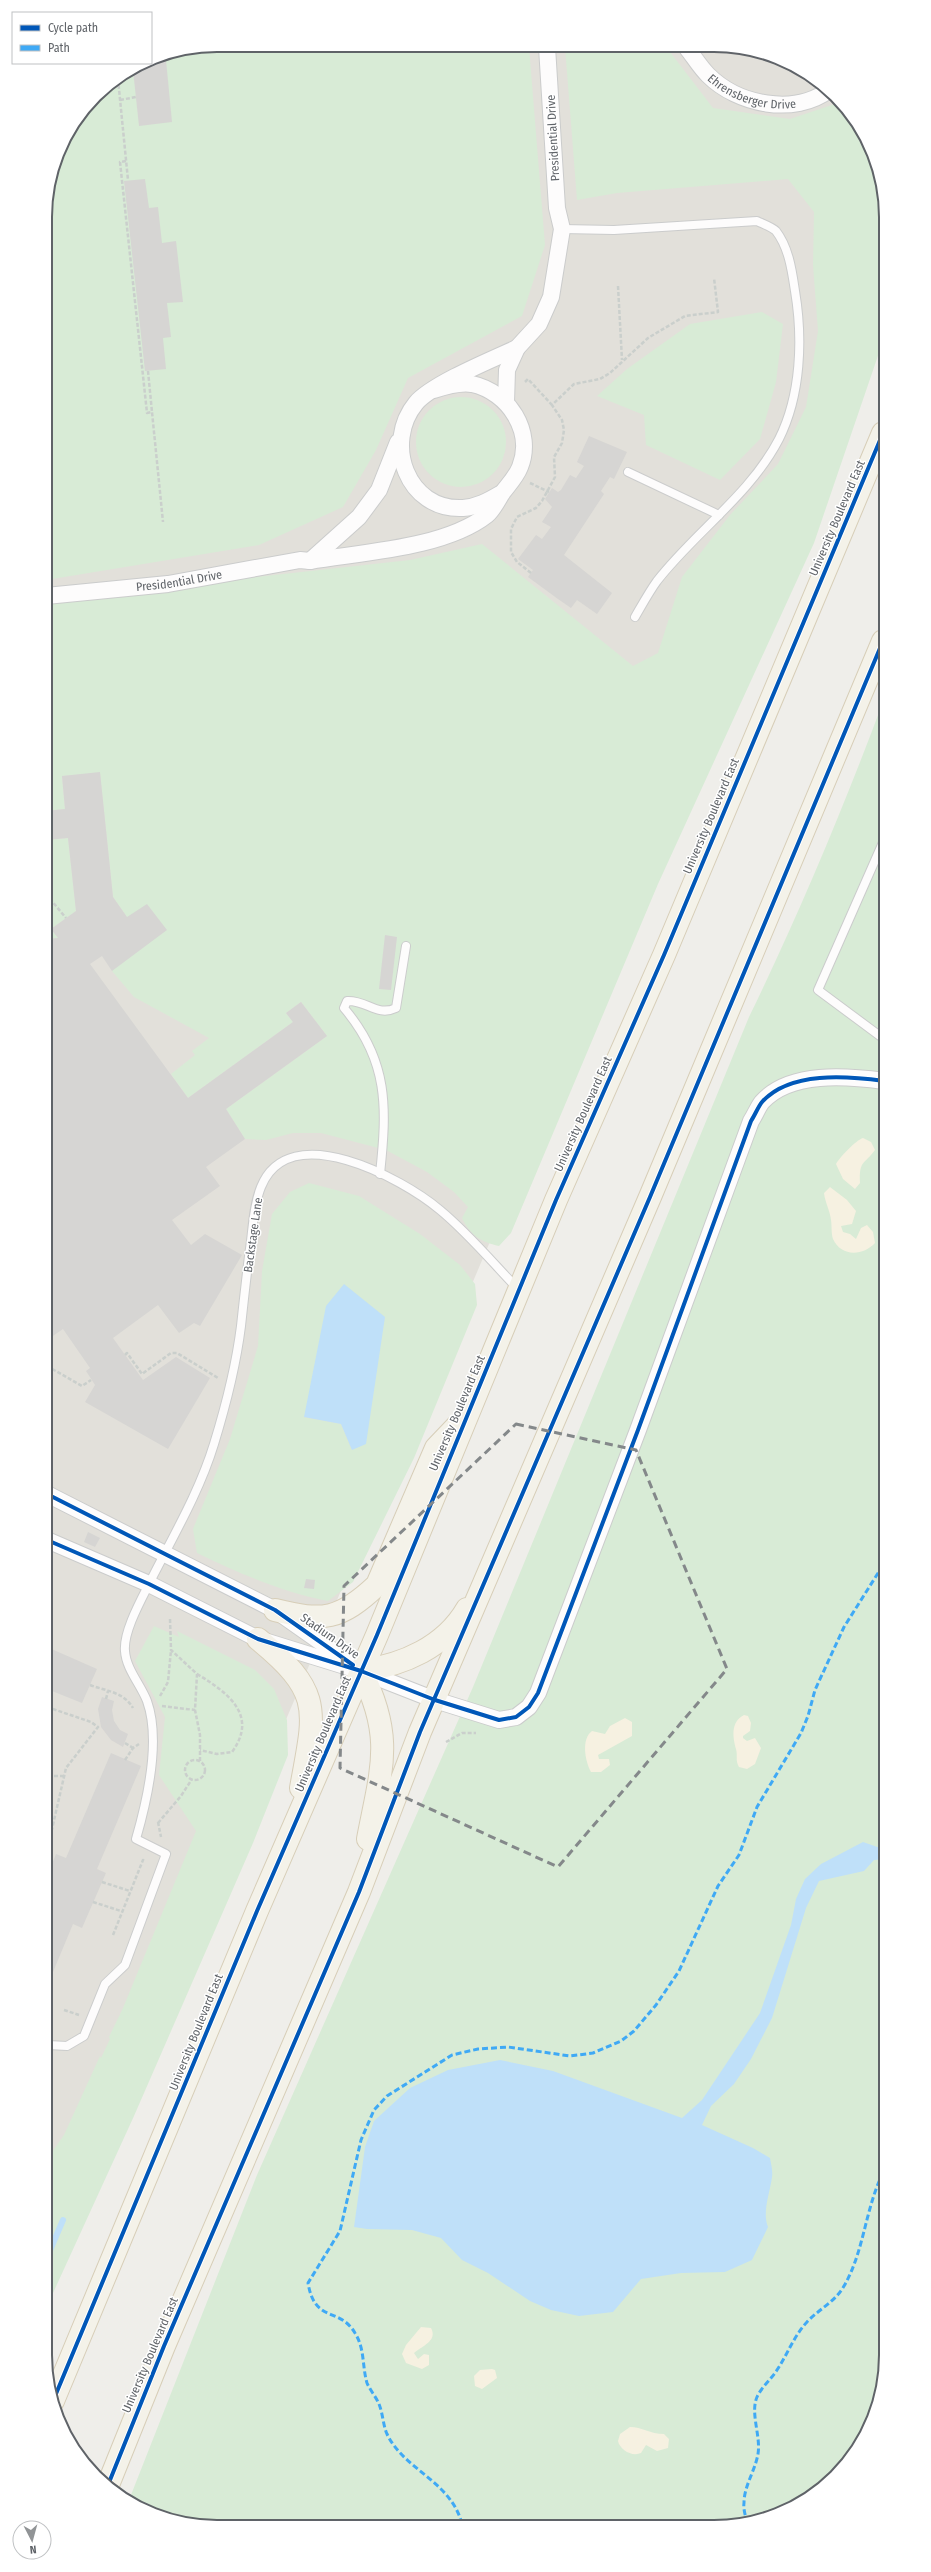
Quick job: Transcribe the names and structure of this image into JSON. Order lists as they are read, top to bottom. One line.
{"streets":{"main road":["University Boulevard East"],"street":["Ehrensberger Drive","Presidential Drive","Stadium Drive"],"lane":["Backstage Lane"]},"crossings":[["University Boulevard East","Backstage Lane"],["University Boulevard East","Stadium Drive"],["Backstage Lane","Stadium Drive"]],"legend":["Cycle path","Path"],"north":"bottom"}
